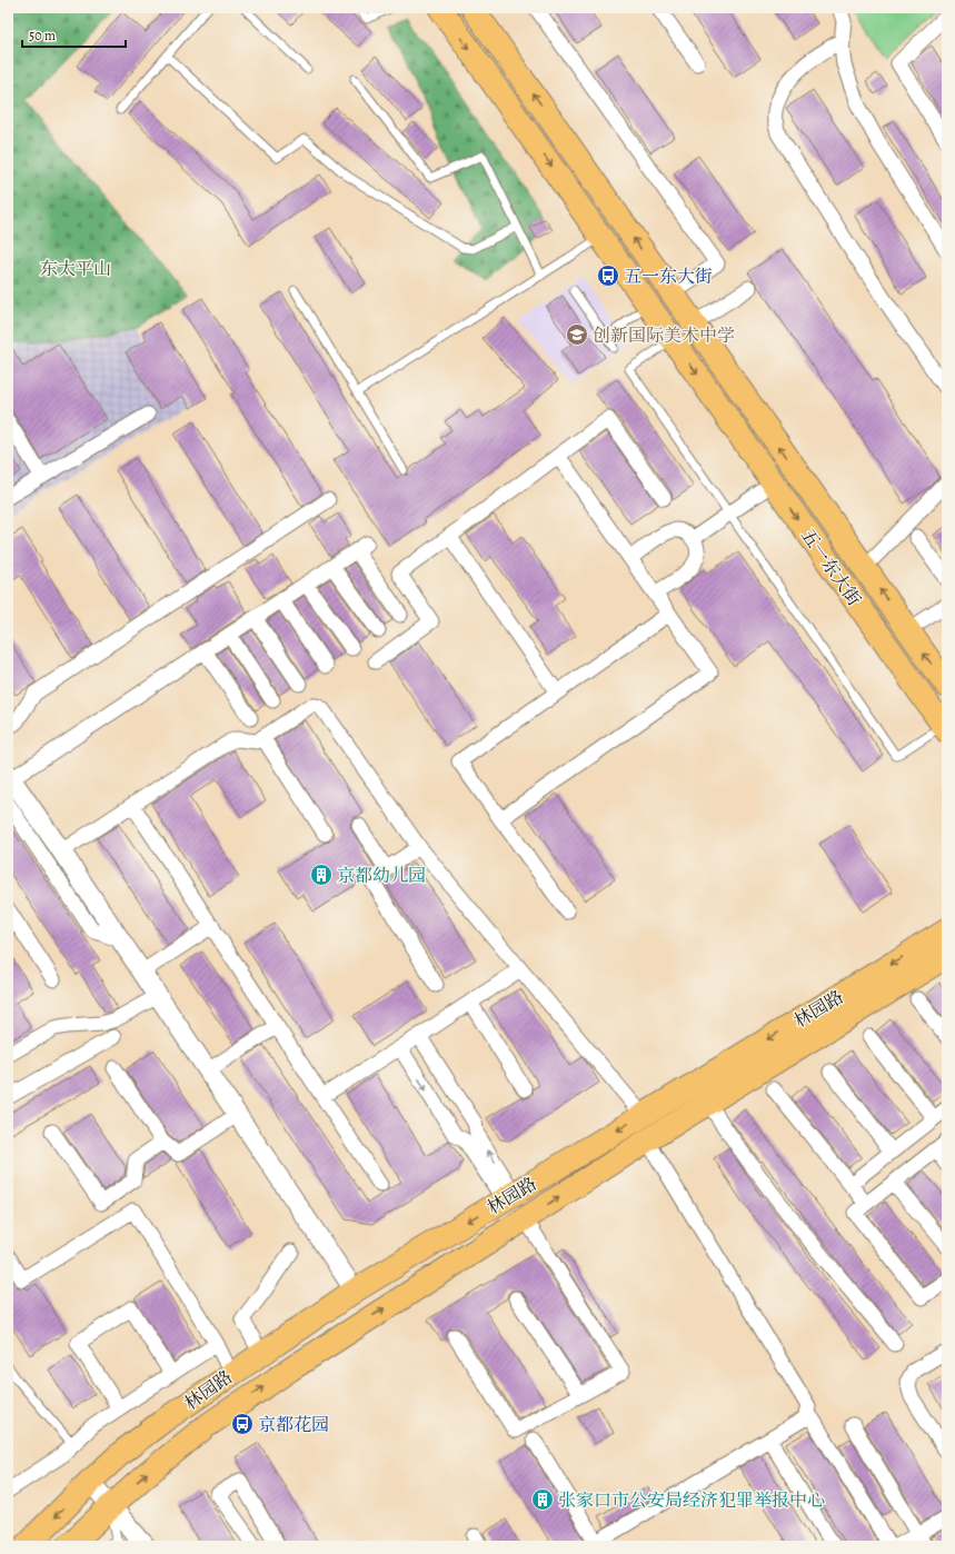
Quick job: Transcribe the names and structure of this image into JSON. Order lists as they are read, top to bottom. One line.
{"streets":{"main road":["五一东大街","林园路"]},"parks":["东太平山"],"places":{"bus stop":["五一东大街","京都花园"],"school or university":["创新国际美术中学"],"building":["京都幼儿园","张家口市公安局经济犯罪举报中心"]},"scale_bar":"50 m"}
